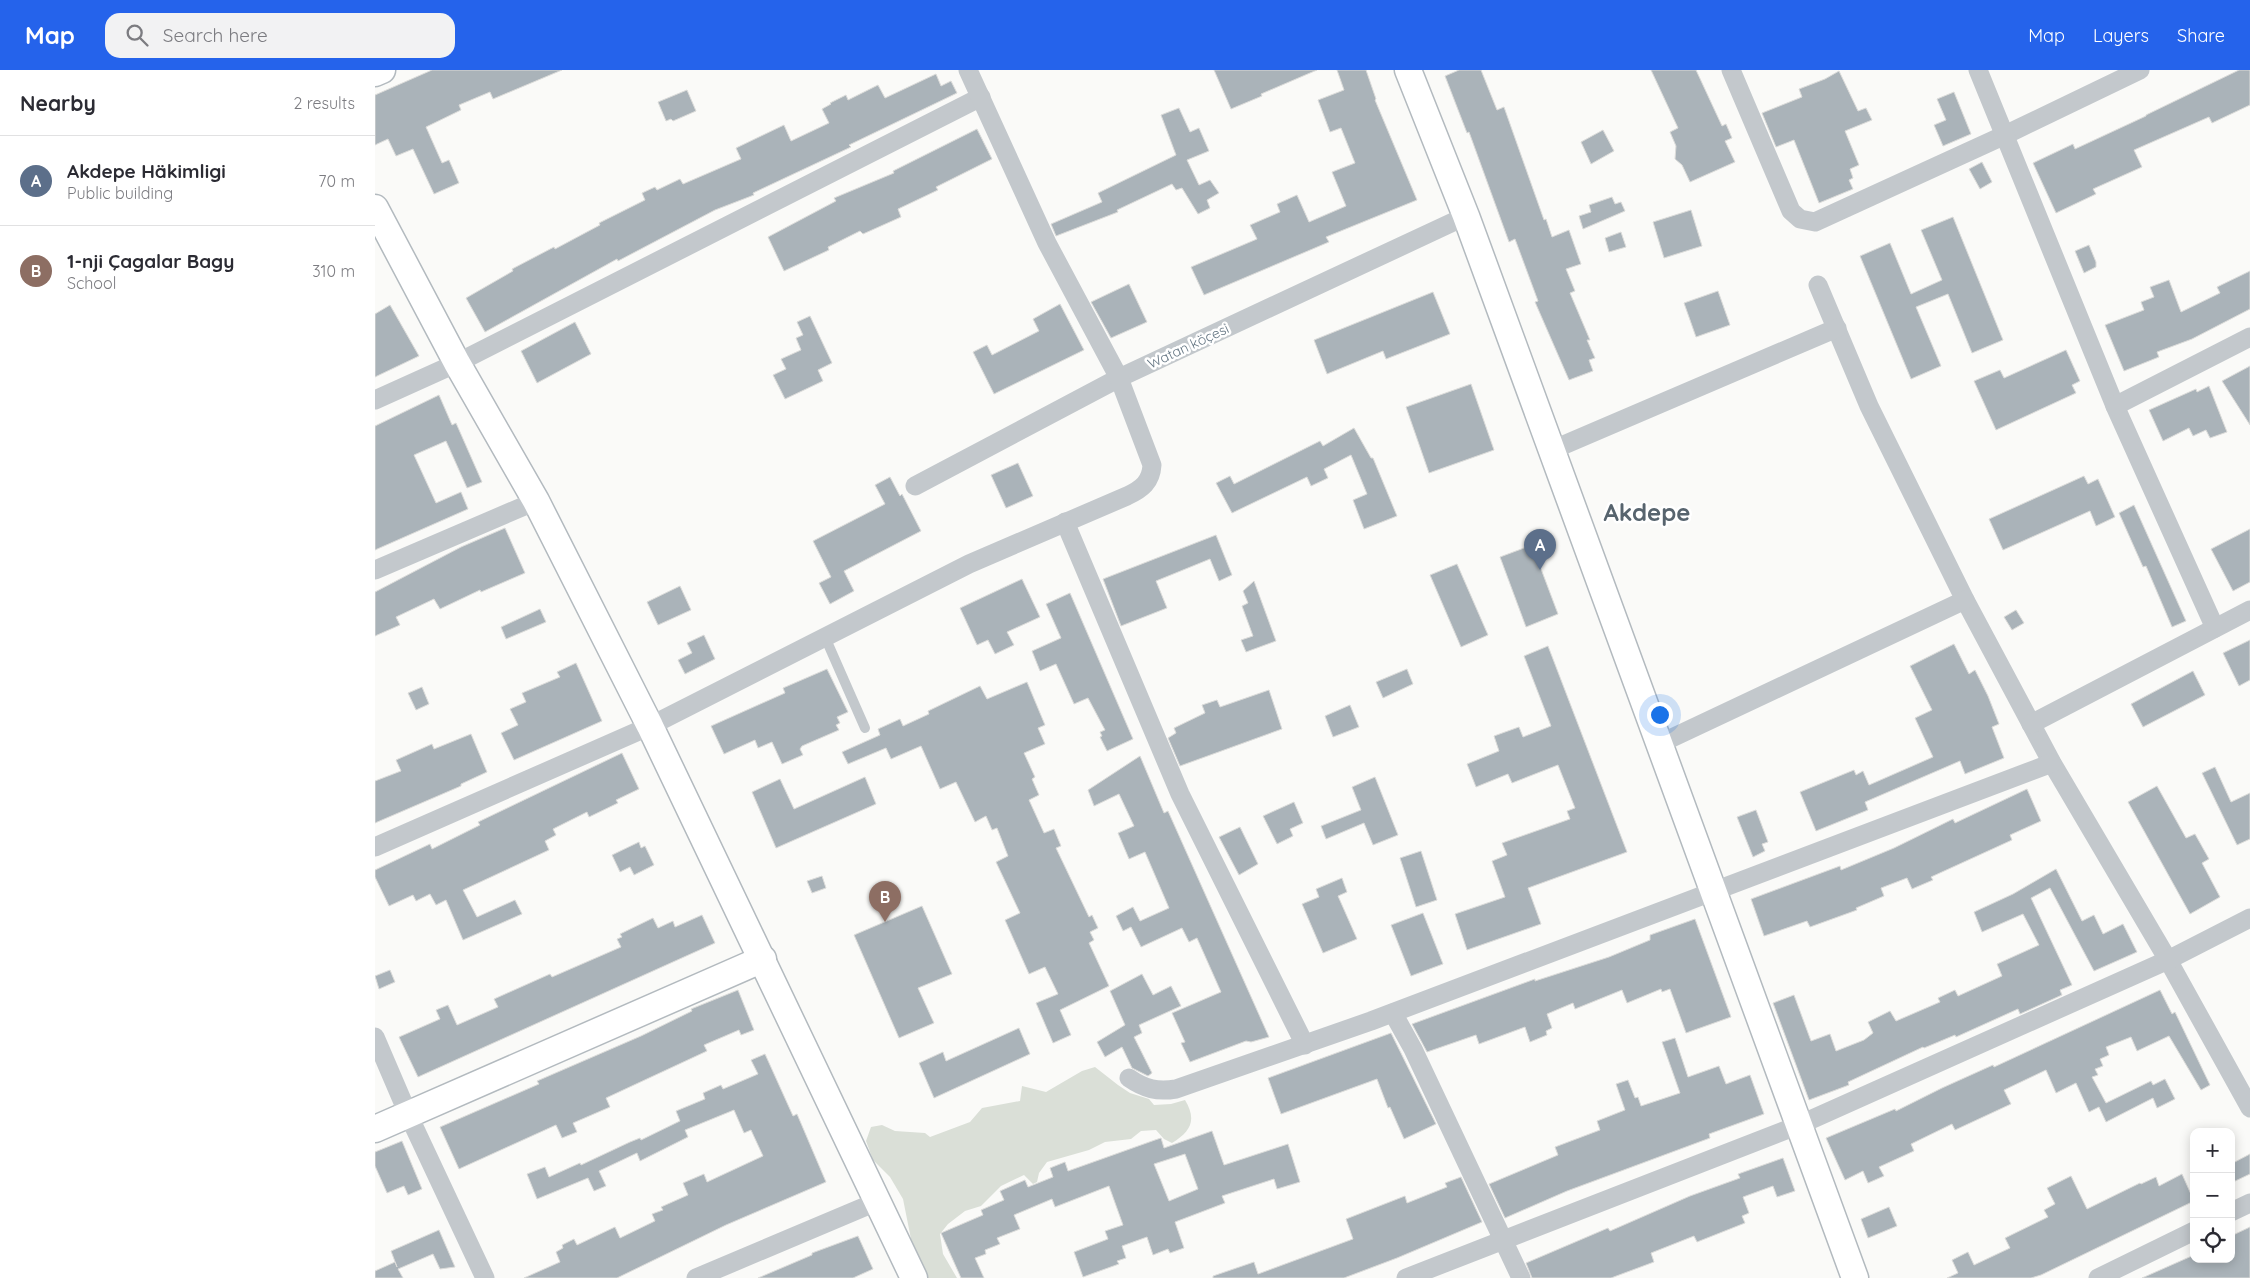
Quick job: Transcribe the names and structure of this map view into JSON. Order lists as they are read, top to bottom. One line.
{"streets":{"street":["Watan köçesi"]},"districts":["Akdepe"],"page":{"header":"Map","search":"Search here","nav":["Map","Layers","Share"],"heading":["Nearby","2 results"],"list":[{"mark":"A","name":"Akdepe Häkimligi","note":"Public building","value":"70 m"},{"mark":"B","name":"1-nji Çagalar Bagy","note":"School","value":"310 m"}],"pins":["A","B"],"map_buttons":["+","−"]}}
